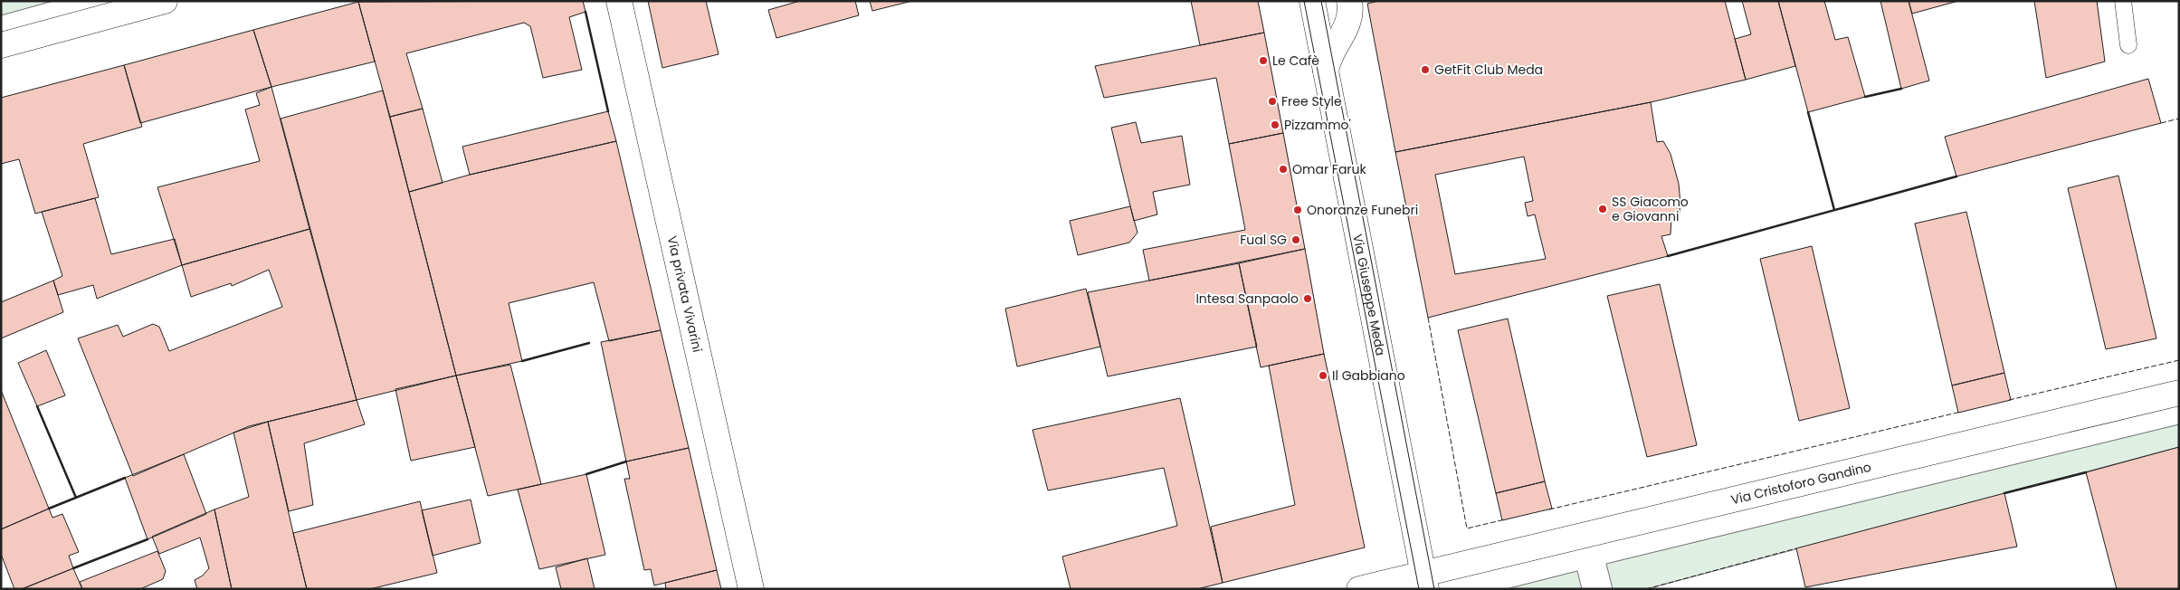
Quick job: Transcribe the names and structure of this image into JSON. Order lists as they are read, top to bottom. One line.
{"streets":{"street":["Via privata Vivarini","Via Giuseppe Meda","Via Cristoforo Gandino"]},"crossings":[["Via Giuseppe Meda","Via Cristoforo Gandino"]],"places":["Le Cafè","GetFit Club Meda","Free Style","Pizzammo'","Omar Faruk","SS Giacomo e Giovanni","Onoranze Funebri","Fual SG","Intesa Sanpaolo","Il Gabbiano"]}
